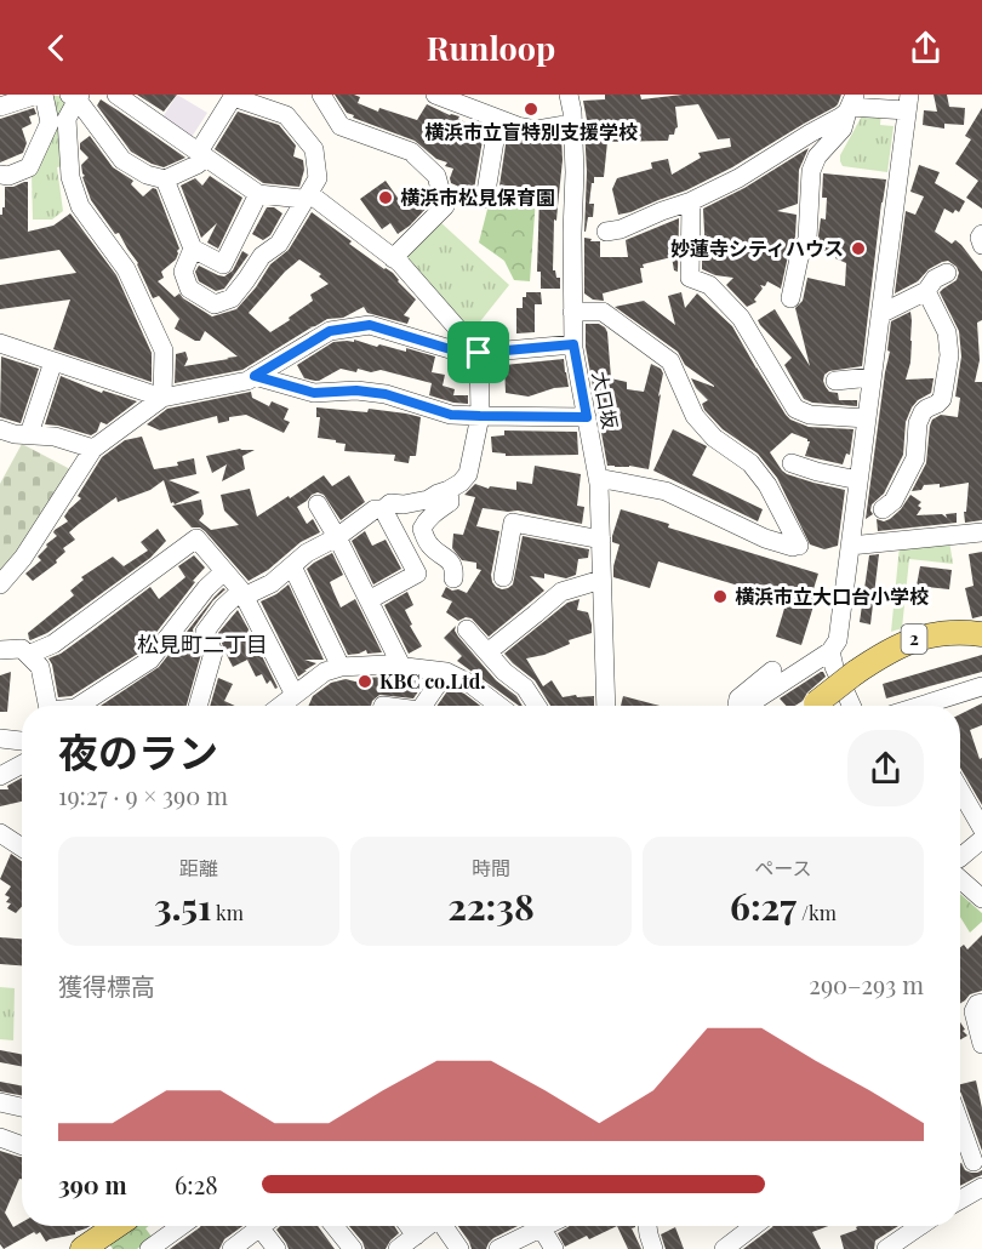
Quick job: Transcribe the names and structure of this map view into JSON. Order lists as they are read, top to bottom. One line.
{"streets":{"main road":["2"],"street":["大口坂"]},"districts":["松見町二丁目"],"places":["横浜市立盲特別支援学校","横浜市松見保育園","妙蓮寺シティハウス","横浜市立大口台小学校","KBC co.Ltd."],"page":{"header":"Runloop","heading":["夜のラン","19:27 · 9 × 390 m"],"stats":[["距離","3.51 km"],["時間","22:38"],["ペース","6:27 /km"]],"chart":["獲得標高","290–293 m"],"list":[{"name":"390 m","note":"6:28"}]}}
